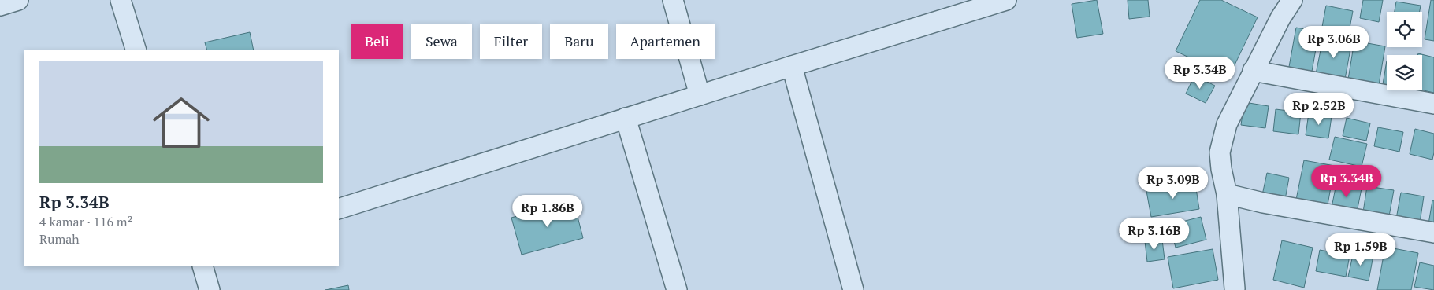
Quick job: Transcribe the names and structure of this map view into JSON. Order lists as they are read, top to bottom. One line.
{"page":{"chip":["Beli","Sewa","Filter","Baru","Apartemen"],"price":["Rp 3.06B","Rp 3.34B","Rp 2.52B","Rp 3.34B","Rp 3.09B","Rp 1.86B","Rp 3.16B","Rp 1.59B"],"list":[{"name":"Rp 3.34B","note":"4 kamar · 116 m² · Rumah"}]}}
